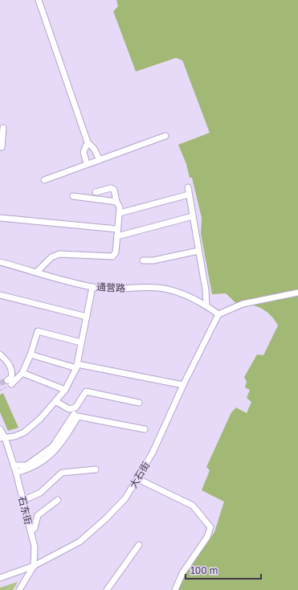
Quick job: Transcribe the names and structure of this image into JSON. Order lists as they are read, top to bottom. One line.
{"streets":{"street":["通营路","大石街","石东街"]},"crossings":[["通营路","大石街"],["大石街","石东街"]],"scale_bar":"100 m"}
